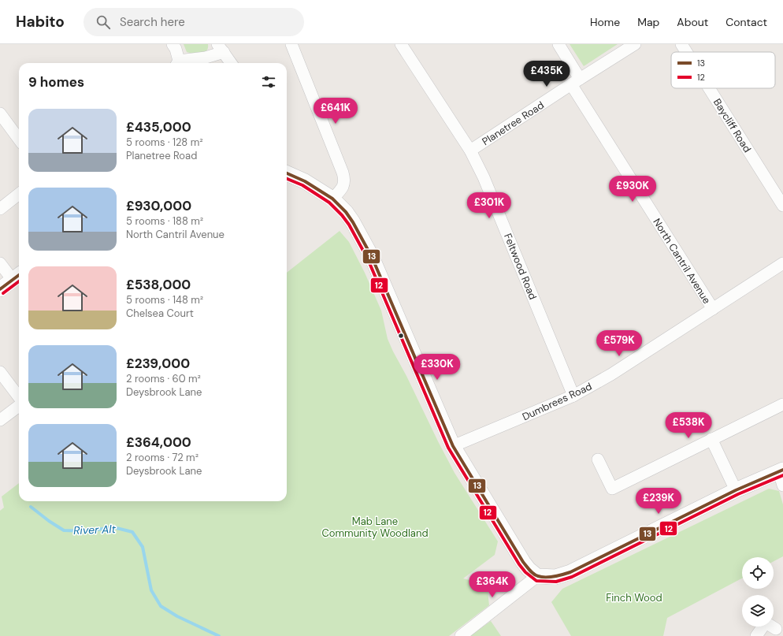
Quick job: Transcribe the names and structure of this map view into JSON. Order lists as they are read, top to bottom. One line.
{"streets":{"street":["Planetree Road","Baycliff Road","North Cantril Avenue","Feltwood Road","Dumbrees Road"]},"crossings":[["Planetree Road","North Cantril Avenue"],["Planetree Road","Feltwood Road"],["North Cantril Avenue","Dumbrees Road"],["Feltwood Road","Dumbrees Road"]],"water":["River Alt"],"parks":["Mab Lane Community Woodland","Finch Wood"],"lines":["transit line 13","transit line 12"],"legend":["13","12"],"page":{"header":"Habito","search":"Search here","nav":["Home","Map","About","Contact"],"price":["£435K","£641K","£930K","£301K","£579K","£330K","£538K","£239K","£364K"],"heading":"9 homes","list":[{"name":"£435,000","note":"5 rooms · 128 m² · Planetree Road"},{"name":"£930,000","note":"5 rooms · 188 m² · North Cantril Avenue"},{"name":"£538,000","note":"5 rooms · 148 m² · Chelsea Court"},{"name":"£239,000","note":"2 rooms · 60 m² · Deysbrook Lane"},{"name":"£364,000","note":"2 rooms · 72 m² · Deysbrook Lane"}]}}
